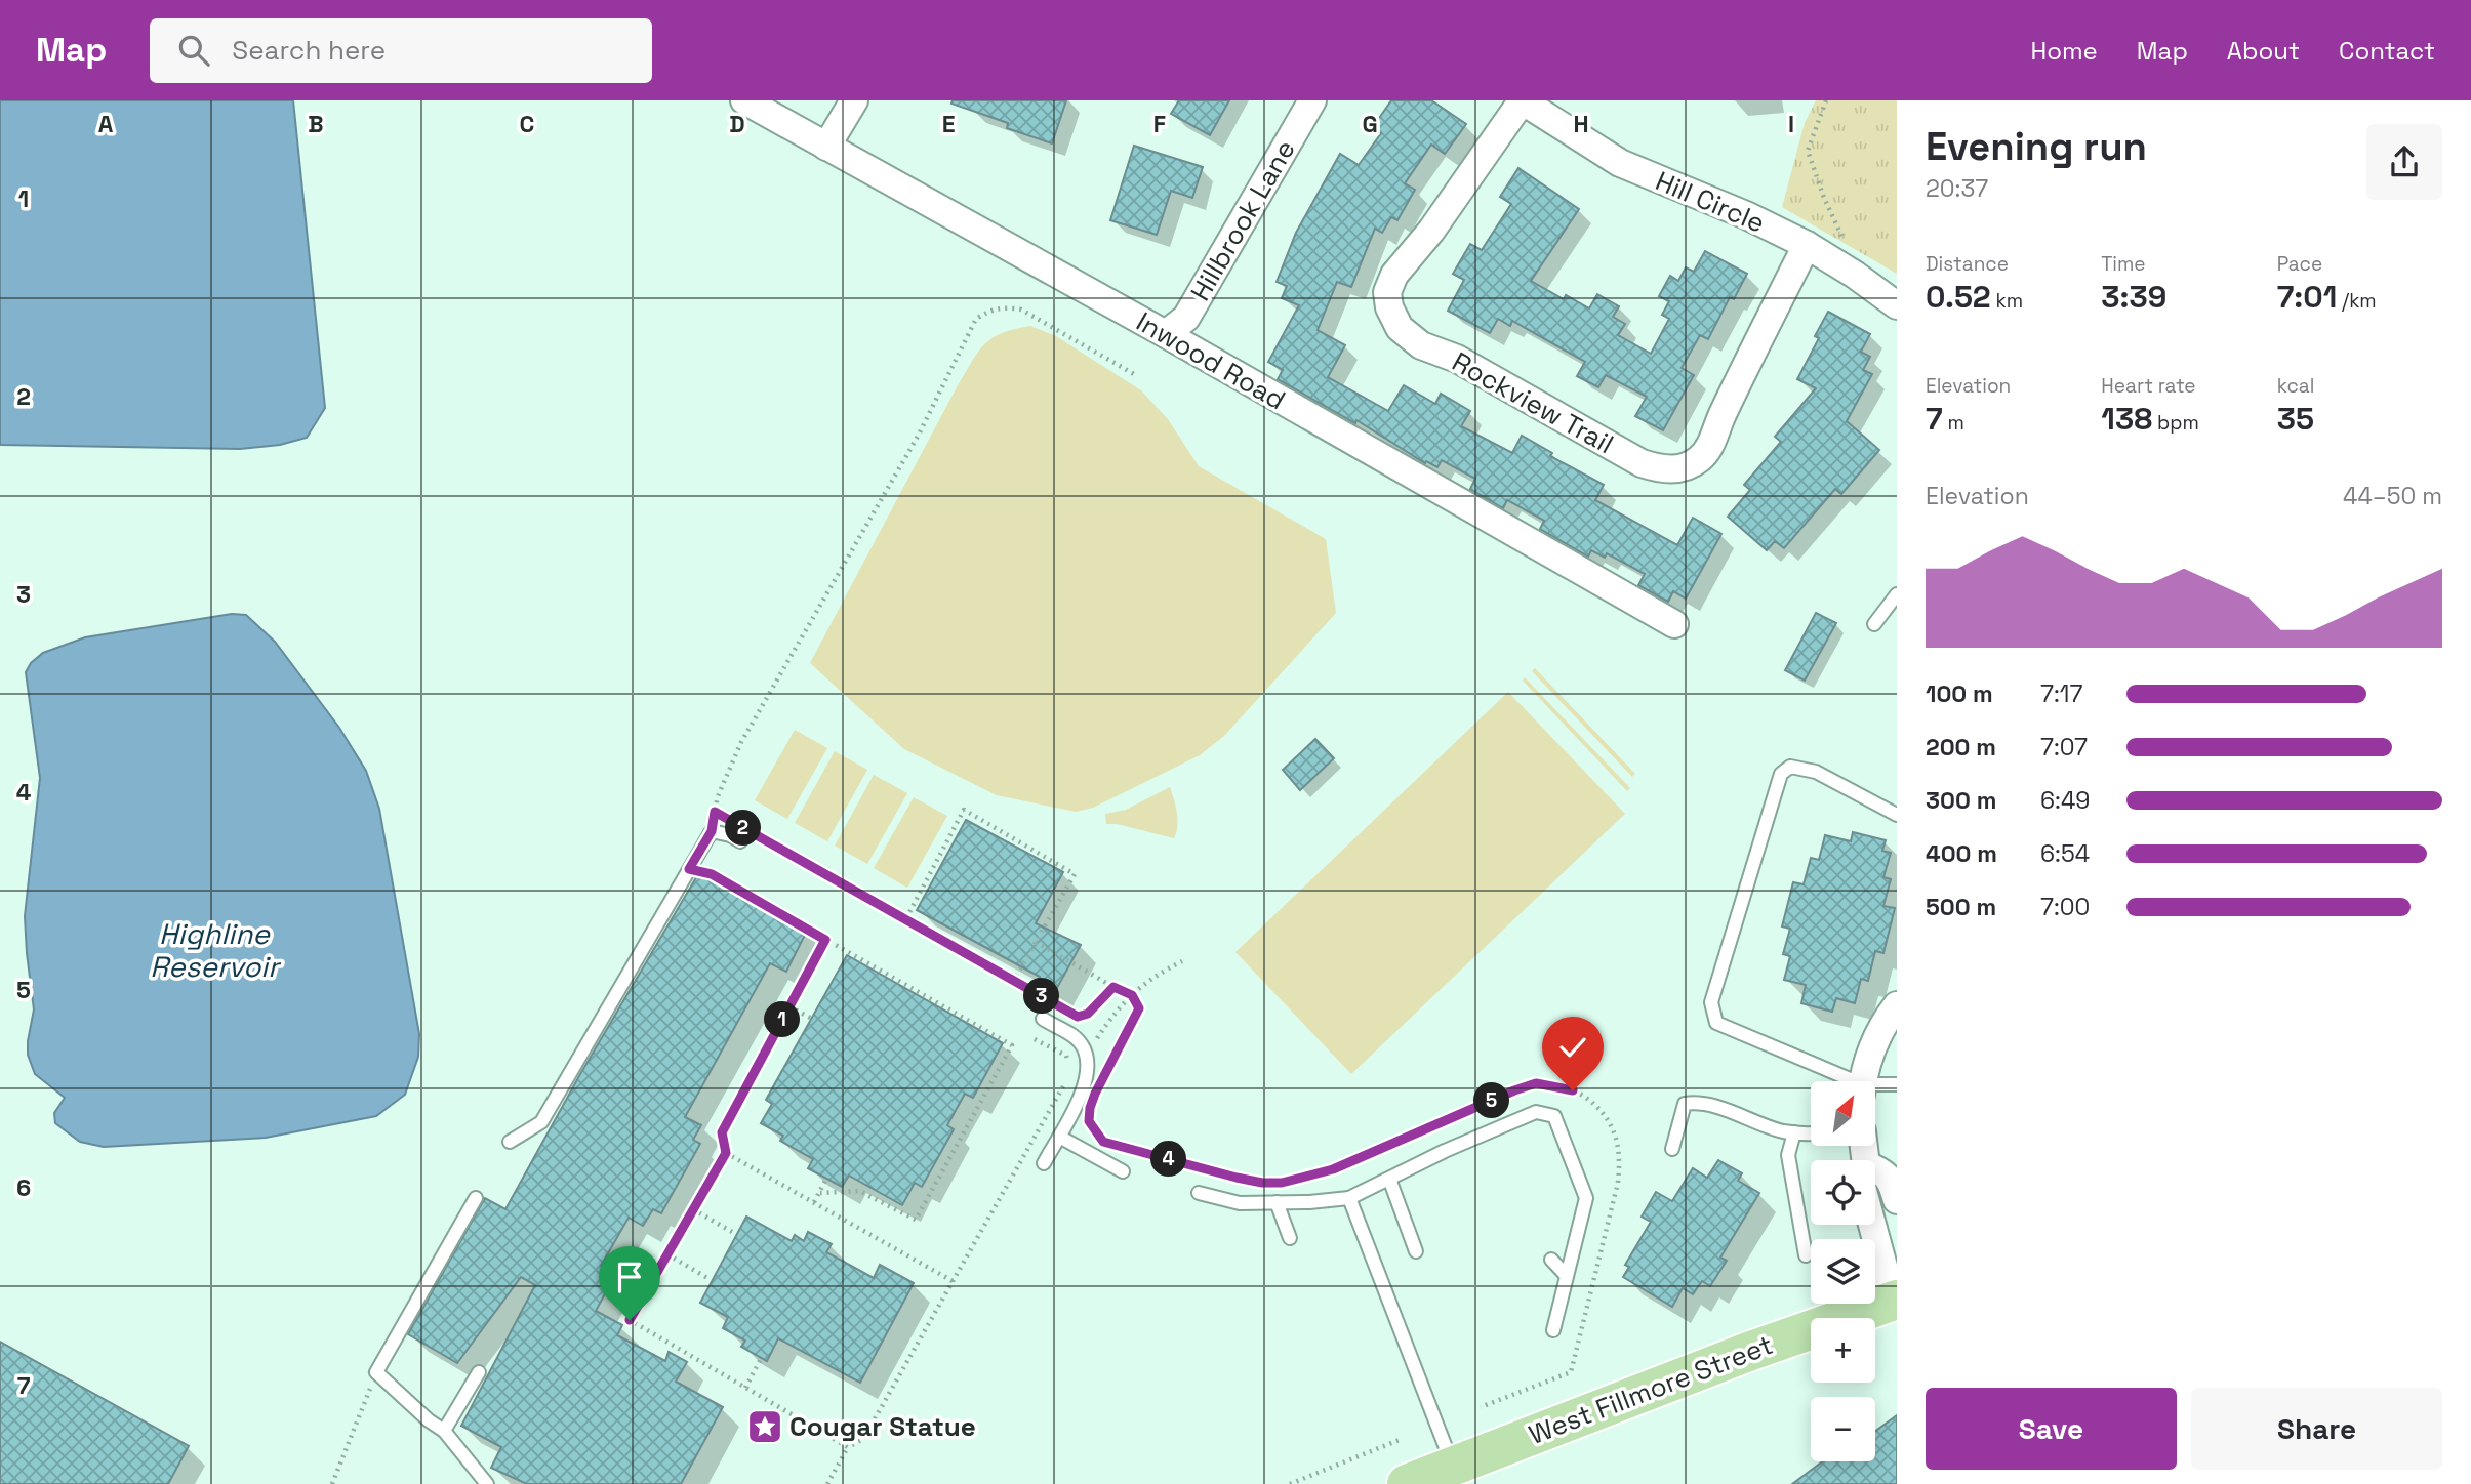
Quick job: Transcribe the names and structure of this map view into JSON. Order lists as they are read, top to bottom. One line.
{"streets":{"main road":["West Fillmore Street"],"street":["Hill Circle","Hillbrook Lane","Inwood Road","Rockview Trail"]},"crossings":[["Hill Circle","Rockview Trail"],["Hillbrook Lane","Inwood Road"]],"water":["Highline Reservoir"],"places":{"place":["Cougar Statue"]},"north":"top right","page":{"header":"Map","search":"Search here","nav":["Home","Map","About","Contact"],"heading":["Evening run","20:37"],"stats":[["Distance","0.52 km"],["Time","3:39"],["Pace","7:01 /km"],["Elevation","7 m"],["Heart rate","138 bpm"],["kcal","35"]],"chart":["Elevation","44–50 m"],"list":[{"name":"100 m","note":"7:17"},{"name":"200 m","note":"7:07"},{"name":"300 m","note":"6:49"},{"name":"400 m","note":"6:54"},{"name":"500 m","note":"7:00"}],"pins":["2","3","1","5","4"],"map_buttons":["+","−"],"buttons":["Save","Share"]},"grid":{"columns":["A","B","C","D","E","F","G","H","I"],"rows":["1","2","3","4","5","6","7"]}}
